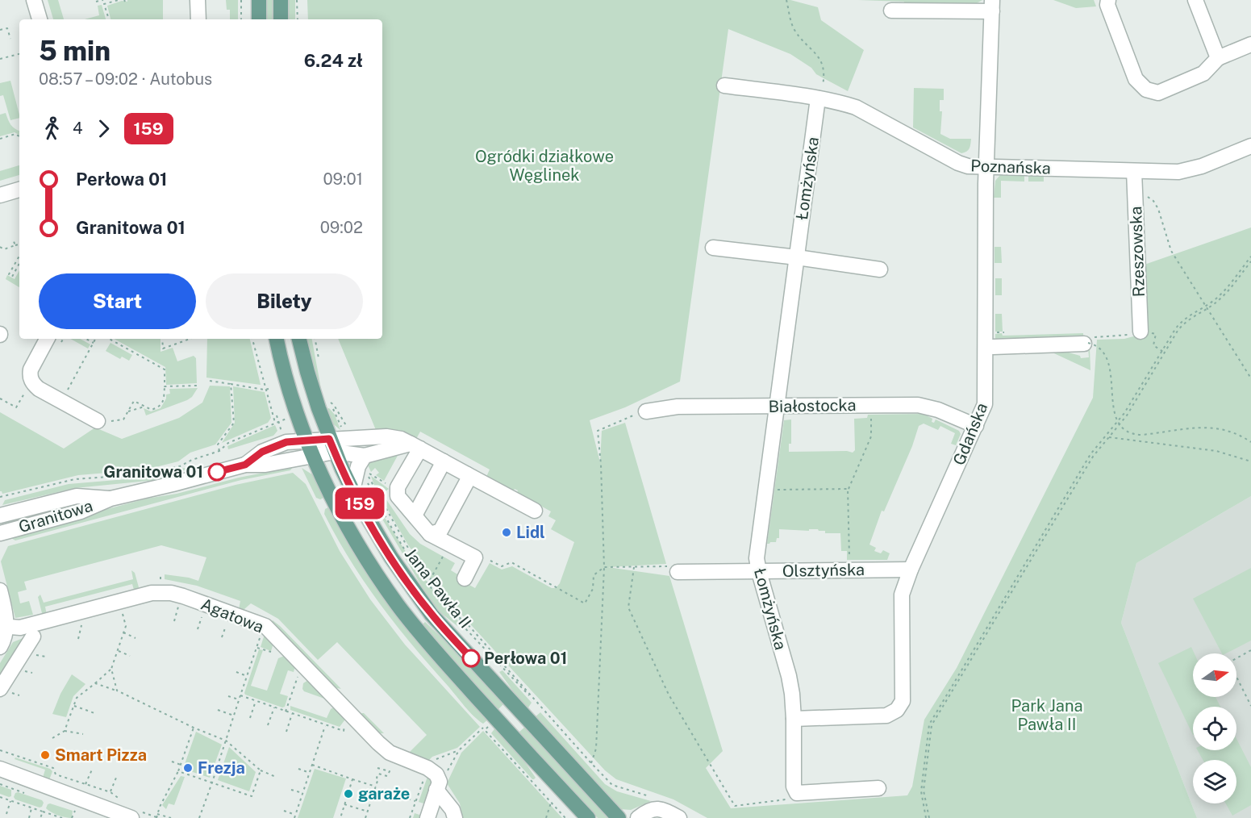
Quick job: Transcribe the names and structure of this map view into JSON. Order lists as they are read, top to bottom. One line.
{"streets":{"main road":["Jana Pawła II"],"street":["Poznańska","Łomżyńska","Rzeszowska","Białostocka","Gdańska","Granitowa","Olsztyńska","Agatowa"]},"crossings":[["Poznańska","Łomżyńska"],["Poznańska","Rzeszowska"],["Poznańska","Gdańska"],["Łomżyńska","Białostocka"],["Łomżyńska","Gdańska"],["Łomżyńska","Olsztyńska"],["Białostocka","Gdańska"],["Gdańska","Olsztyńska"],["Granitowa","Jana Pawła II"]],"parks":["Ogródki działkowe Węglinek","Park Jana Pawła II"],"places":["Granitowa 01","Lidl","Perłowa 01","Smart Pizza","Frezja","garaże"],"lines":["bus line 159"],"north":"right","page":{"on_map":"159","heading":["5 min","08:57 – 09:02 · Autobus","6.24 zł"],"legs":["4","159"],"list":[{"name":"Perłowa 01","value":"09:01"},{"name":"Granitowa 01","value":"09:02"}],"buttons":["Start","Bilety"]}}
